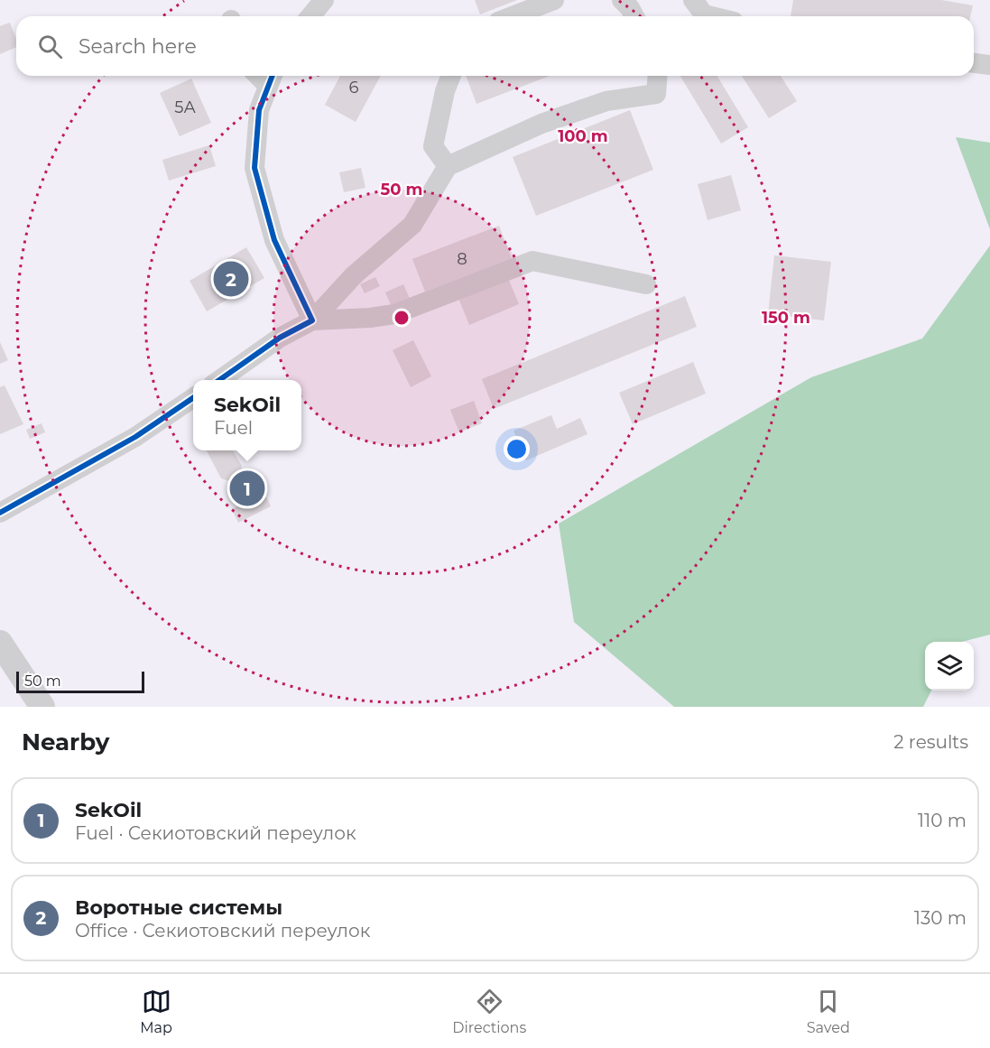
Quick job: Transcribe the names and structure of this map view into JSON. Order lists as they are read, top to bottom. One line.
{"house_numbers":["6","5А","8"],"scale_bar":"50 m","page":{"search":"Search here","pins":["2","1"],"popup":["SekOil","Fuel"],"scale":"50 m","heading":["Nearby","2 results"],"list":[{"mark":"1","name":"SekOil","note":"Fuel · Секиотовский переулок","value":"110 m"},{"mark":"2","name":"Воротные системы","note":"Office · Секиотовский переулок","value":"130 m"}],"nav":["Map","Directions","Saved"]},"rings":["100 m","50 m","150 m"]}
